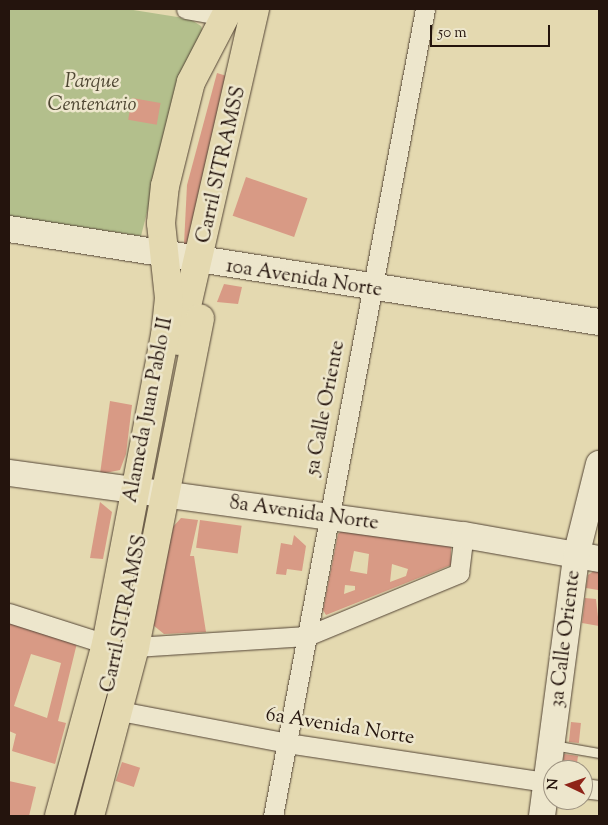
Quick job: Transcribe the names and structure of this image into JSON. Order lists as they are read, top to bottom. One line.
{"streets":{"main road":["Carril SITRAMSS","Alameda Juan Pablo II"],"street":["10a Avenida Norte","5a Calle Oriente","8a Avenida Norte","3a Calle Oriente","6a Avenida Norte"]},"crossings":[["Carril SITRAMSS","10a Avenida Norte"],["Carril SITRAMSS","Alameda Juan Pablo II"],["Carril SITRAMSS","8a Avenida Norte"],["10a Avenida Norte","5a Calle Oriente"],["10a Avenida Norte","Alameda Juan Pablo II"],["5a Calle Oriente","8a Avenida Norte"],["5a Calle Oriente","6a Avenida Norte"],["Alameda Juan Pablo II","8a Avenida Norte"],["Alameda Juan Pablo II","6a Avenida Norte"],["8a Avenida Norte","3a Calle Oriente"]],"parks":["Parque Centenario"],"scale_bar":"50 m","north":"left"}
